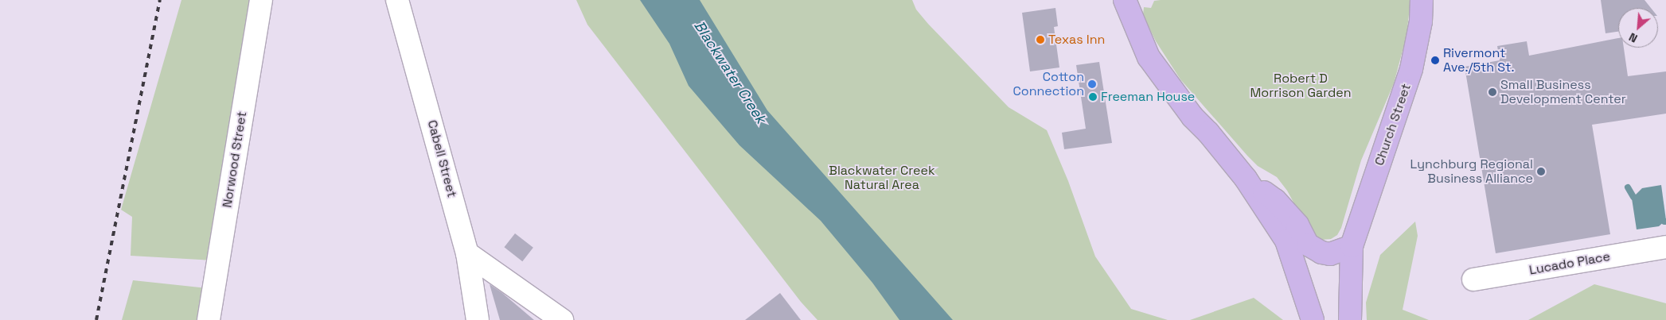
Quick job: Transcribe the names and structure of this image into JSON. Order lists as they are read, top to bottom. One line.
{"streets":{"main road":["Church Street"],"street":["Cabell Street","Norwood Street","Lucado Place"]},"water":["Blackwater Creek"],"parks":["Robert D Morrison Garden","Blackwater Creek Natural Area"],"places":["Texas Inn","Rivermont Ave./5th St.","Cotton Connection","Small Business Development Center","Freeman House","Lynchburg Regional Business Alliance"],"north":"bottom left"}
